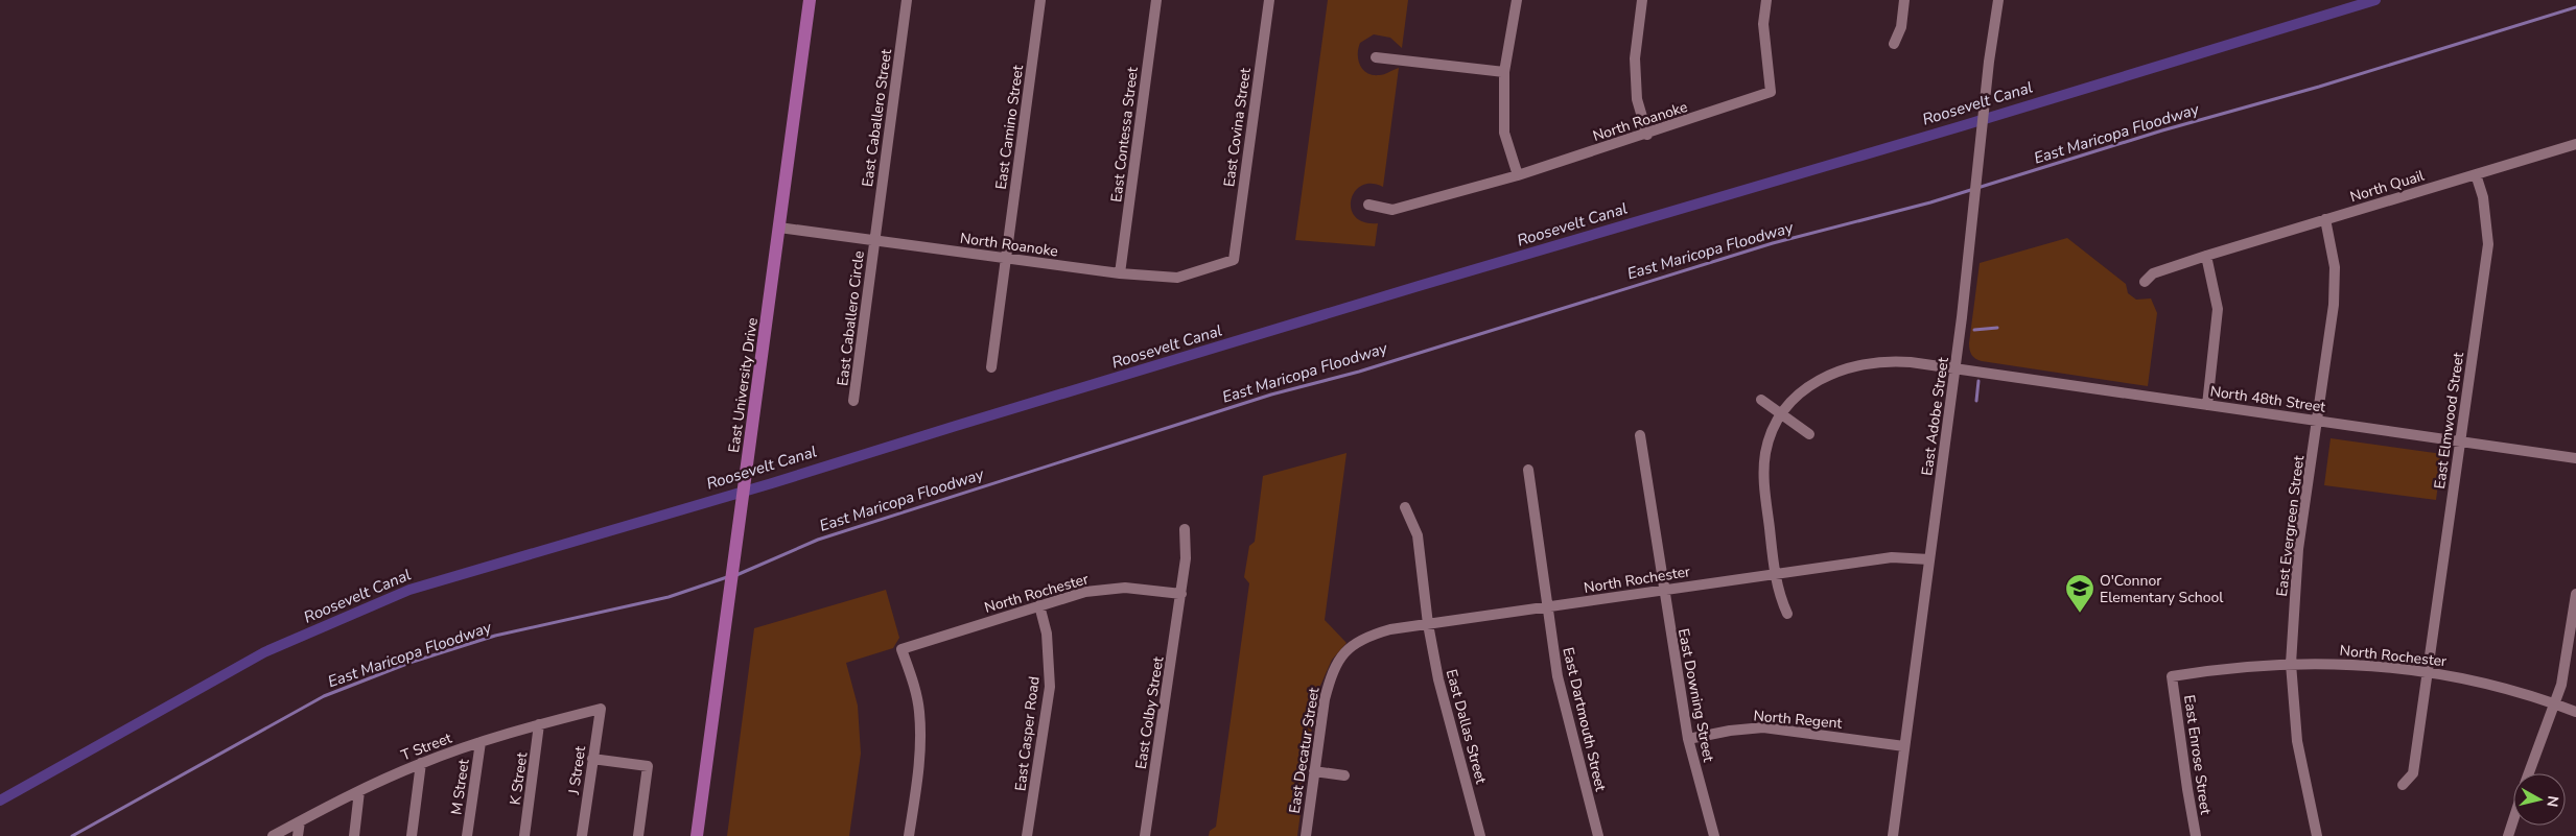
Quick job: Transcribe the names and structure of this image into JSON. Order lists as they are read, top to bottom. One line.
{"streets":{"main road":["East University Drive"],"street":["East Caballero Street","North Roanoke","East Camino Street","East Covina Street","East Contessa Street","North Quail","East Caballero Circle","North 48th Street","East Adobe Street","East Elmwood Street","East Evergreen Street","North Rochester","East Downing Street","East Colby Street","East Dartmouth Street","North Regent","East Dallas Street","East Casper Road","T Street","East Decatur Street","East Enrose Street","J Street","K Street","M Street"]},"crossings":[["East Caballero Street","North Roanoke"],["East Caballero Street","East Caballero Circle"],["North Roanoke","East Camino Street"],["North Roanoke","East Covina Street"],["North Roanoke","East Contessa Street"],["North Roanoke","East Caballero Circle"],["North Roanoke","East University Drive"],["North Quail","East Elmwood Street"],["North Quail","East Evergreen Street"],["North 48th Street","East Adobe Street"],["North 48th Street","East Elmwood Street"],["North 48th Street","East Evergreen Street"],["North 48th Street","North Rochester"],["East Adobe Street","North Rochester"],["East Adobe Street","North Regent"],["East Elmwood Street","North Rochester"],["East Evergreen Street","North Rochester"],["North Rochester","East Downing Street"],["North Rochester","East Colby Street"],["North Rochester","East Dartmouth Street"],["North Rochester","East Dallas Street"],["North Rochester","East Casper Road"],["North Rochester","East Decatur Street"],["North Rochester","East Enrose Street"],["East Downing Street","North Regent"],["T Street","J Street"],["T Street","K Street"],["T Street","M Street"]],"water":["Roosevelt Canal","East Maricopa Floodway"],"places":{"school or university":["O'Connor Elementary School"]},"north":"right"}
